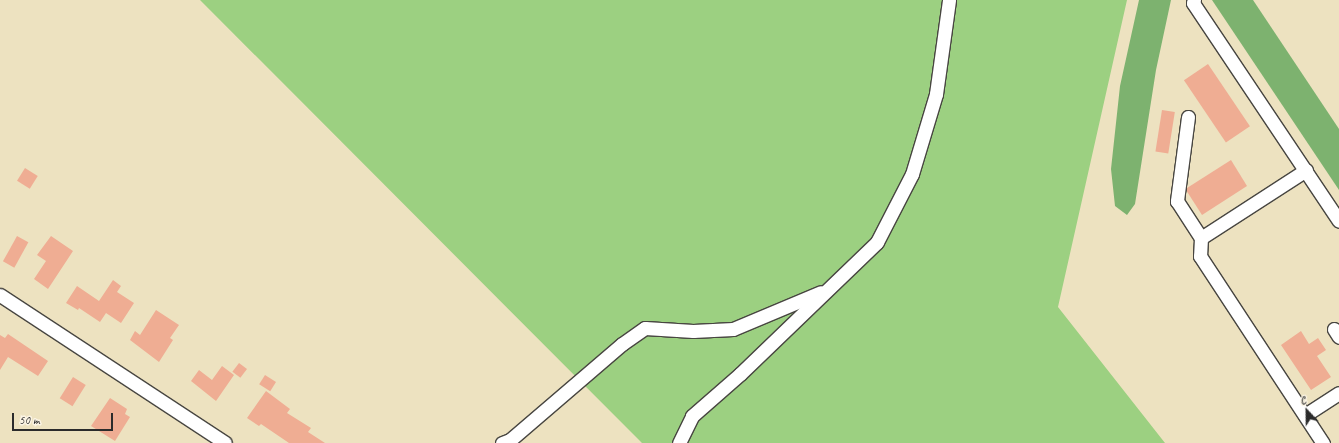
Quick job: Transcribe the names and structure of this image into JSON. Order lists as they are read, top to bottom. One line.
{"scale_bar":"50 m","north":"top"}
